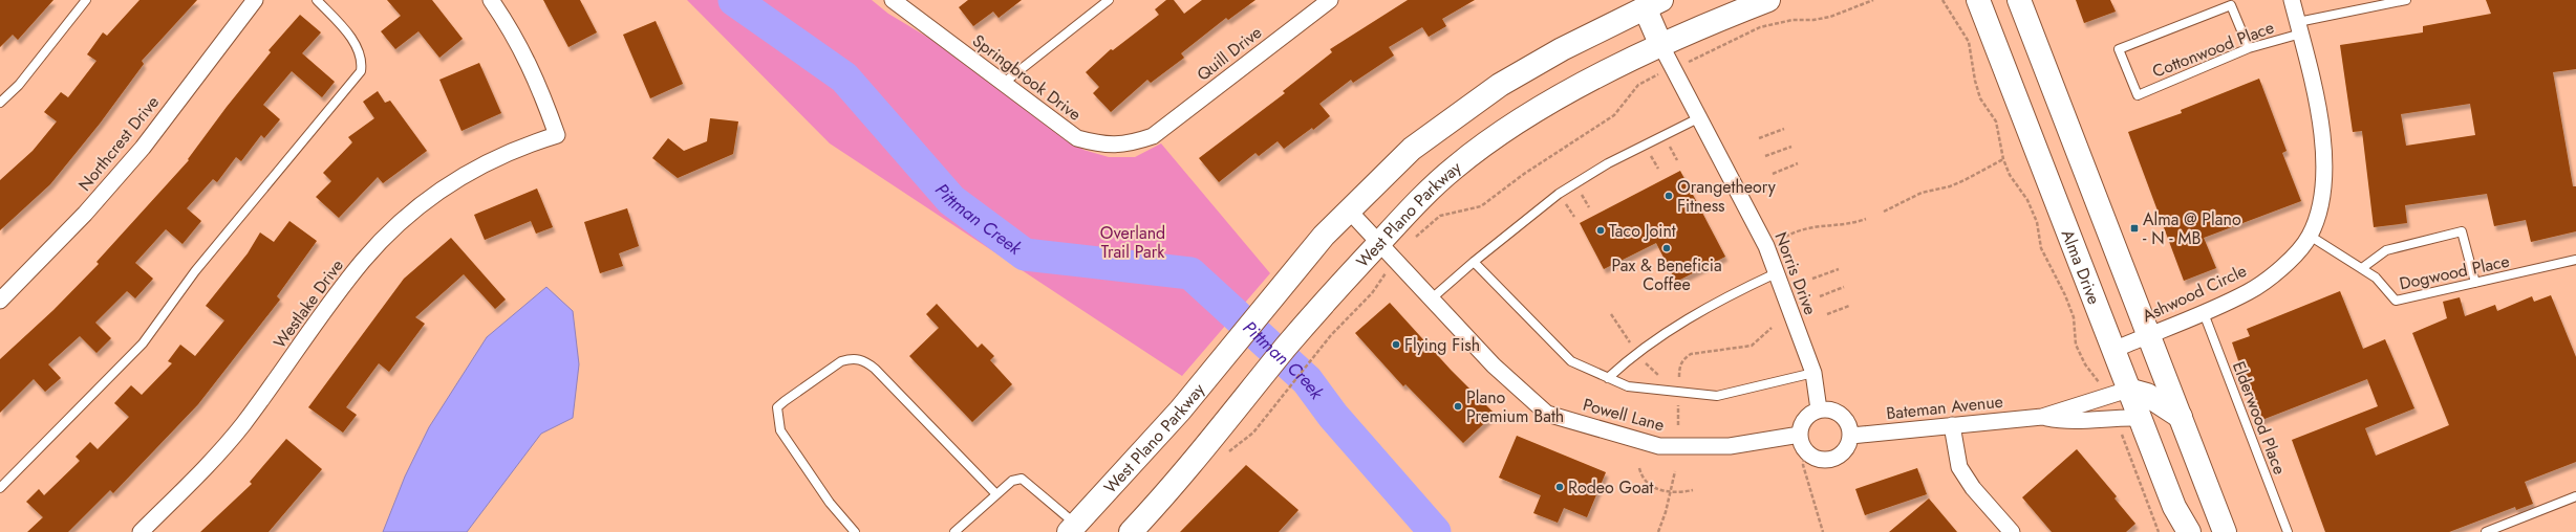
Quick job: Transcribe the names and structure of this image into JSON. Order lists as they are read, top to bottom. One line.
{"streets":{"main road":["West Plano Parkway","Alma Drive"],"street":["Quill Drive","Springbrook Drive","Northcrest Drive","Norris Drive","Ashwood Circle","Westlake Drive","Bateman Avenue","Powell Lane"],"lane":["Cottonwood Place","Dogwood Place","Elderwood Place"]},"crossings":[["Cottonwood Place","Ashwood Circle"],["Quill Drive","Springbrook Drive"],["West Plano Parkway","Norris Drive"],["West Plano Parkway","Powell Lane"],["Alma Drive","Ashwood Circle"],["Alma Drive","Bateman Avenue"],["Dogwood Place","Ashwood Circle"],["Norris Drive","Bateman Avenue"],["Norris Drive","Powell Lane"],["Ashwood Circle","Elderwood Place"],["Bateman Avenue","Powell Lane"]],"water":["Pittman Creek"],"parks":["Overland Trail Park"],"places":{"other":["Orangetheory Fitness","Taco Joint","Pax & Beneficia Coffee","Flying Fish","Plano Premium Bath","Rodeo Goat"],"transit":["Alma @ Plano - N - MB"]}}
